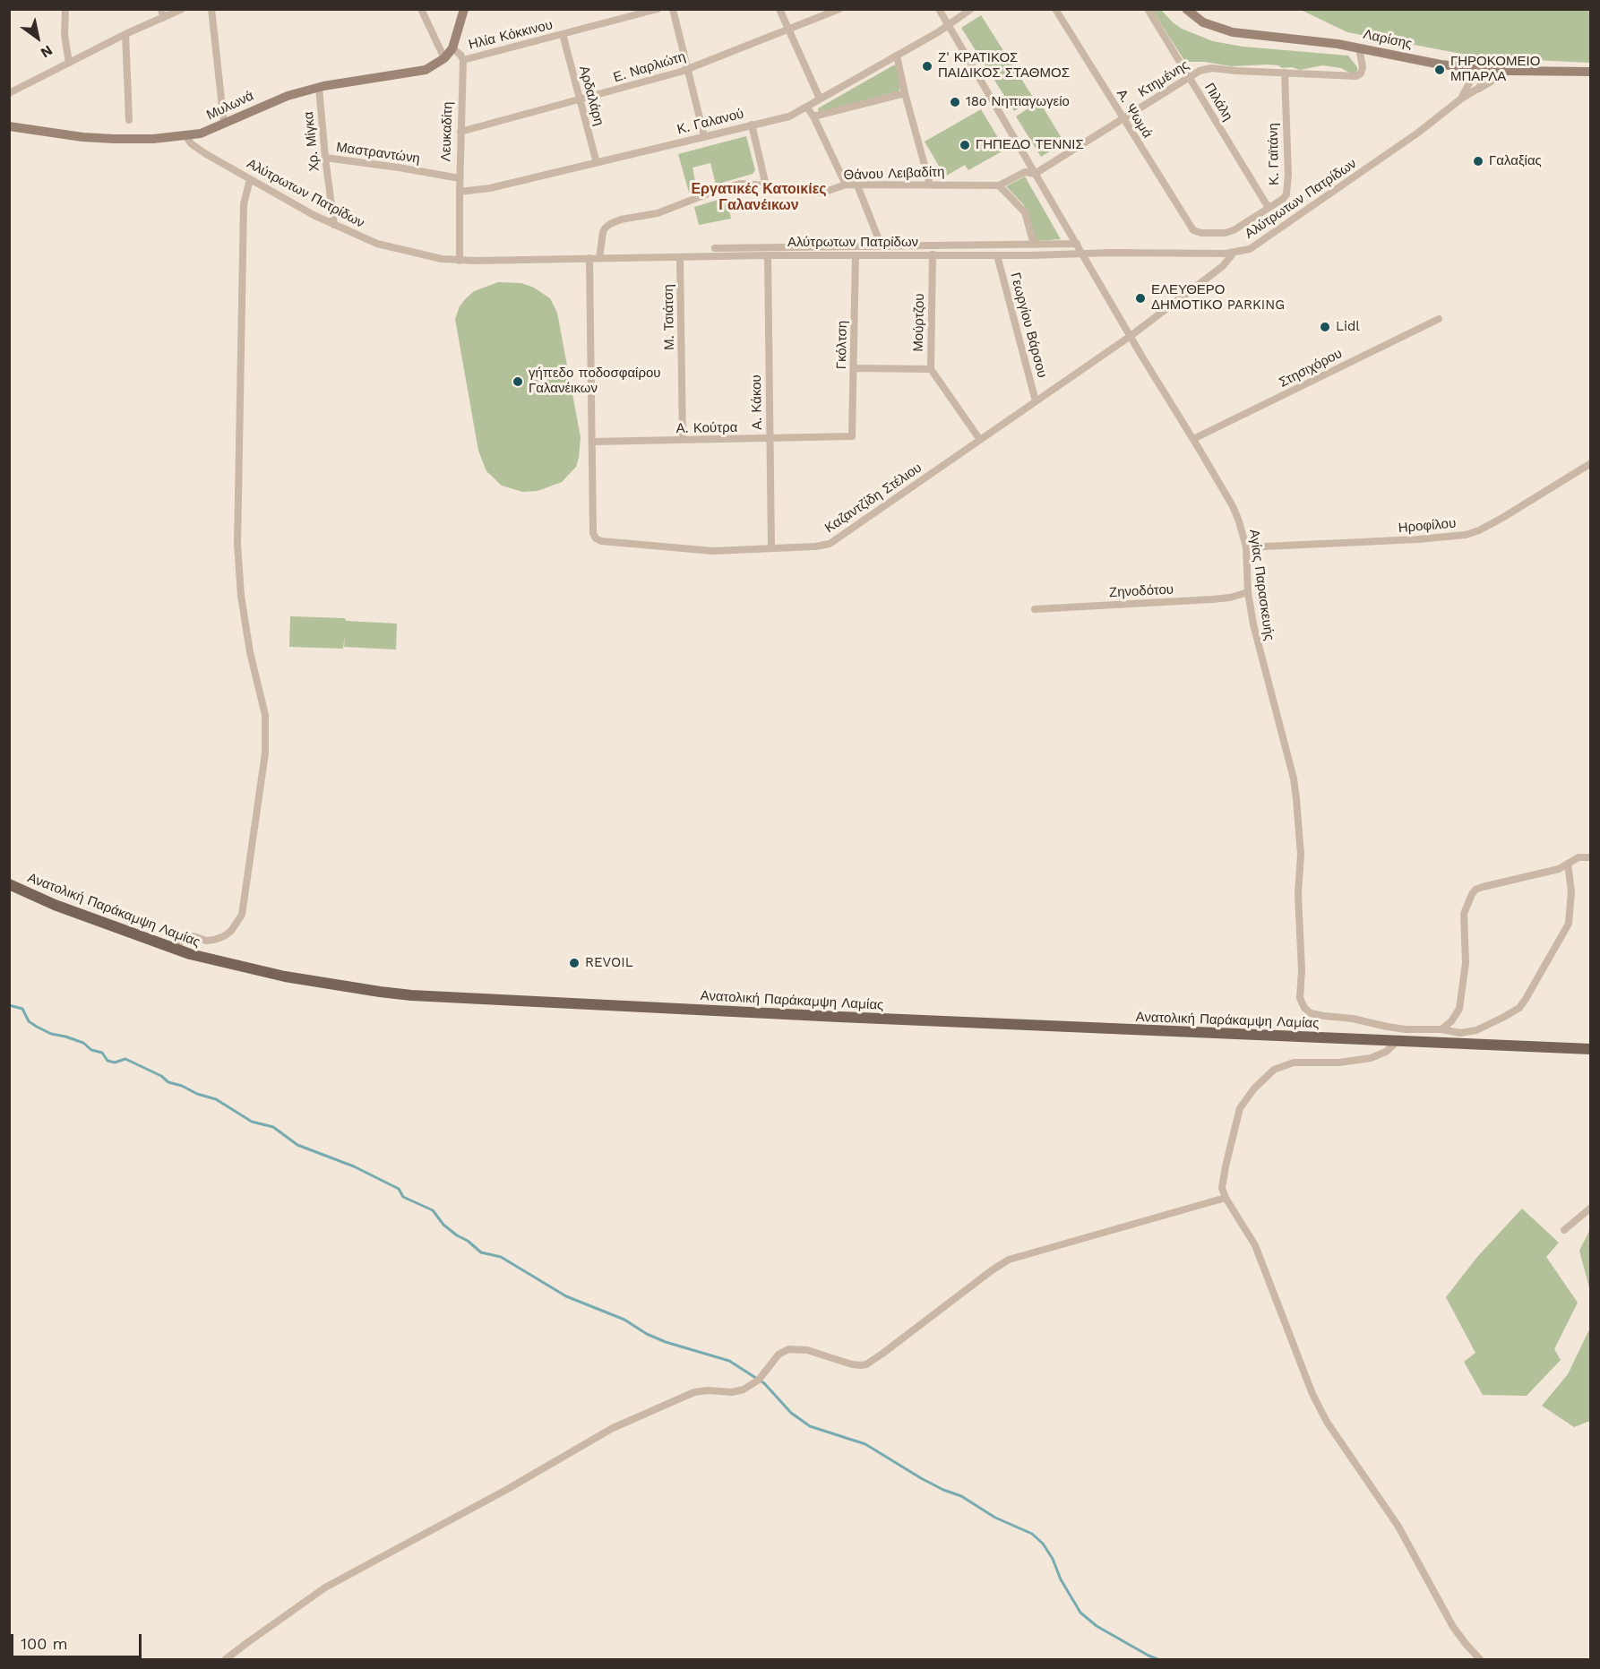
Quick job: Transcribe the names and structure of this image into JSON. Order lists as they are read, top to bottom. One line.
{"streets":{"main road":["Ανατολική Παράκαμψη Λαμίας"],"street":["Ηλία Κόκκινου","Λαρίσης","Ε. Ναρλιώτη","Κτημένης","Αρδαλάρη","Πιλάλη","Μυλωνά","Α. Ψωμά","Κ. Γαλανού","Λευκαδίτη","Χρ. Μίγκα","Μαστραντώνη","Κ. Γαϊτάνη","Θάνου Λειβαδίτη","Αλύτρωτων Πατρίδων","Μ. Τσιάτση","Μούρτζου","Γεωργίου Βάρσου","Γκόλτση","Στησιχόρου","Α. Κάκου","Α. Κούτρα","Καζαντζίδη Στέλιου","Ηροφίλου","Αγίας Παρασκευής","Ζηνοδότου"]},"crossings":[["Ηλία Κόκκινου","Αρδαλάρη"],["Ηλία Κόκκινου","Λευκαδίτη"],["Λαρίσης","Κτημένης"],["Λαρίσης","Αλύτρωτων Πατρίδων"],["Ε. Ναρλιώτη","Αρδαλάρη"],["Ε. Ναρλιώτη","Λευκαδίτη"],["Κτημένης","Πιλάλη"],["Κτημένης","Α. Ψωμά"],["Κτημένης","Κ. Γαϊτάνη"],["Κτημένης","Θάνου Λειβαδίτη"],["Κτημένης","Αγίας Παρασκευής"],["Αρδαλάρη","Κ. Γαλανού"],["Πιλάλη","Κ. Γαϊτάνη"],["Μυλωνά","Χρ. Μίγκα"],["Μυλωνά","Αλύτρωτων Πατρίδων"],["Α. Ψωμά","Κ. Γαϊτάνη"],["Κ. Γαλανού","Λευκαδίτη"],["Κ. Γαλανού","Αγίας Παρασκευής"],["Λευκαδίτη","Μαστραντώνη"],["Λευκαδίτη","Αλύτρωτων Πατρίδων"],["Χρ. Μίγκα","Μαστραντώνη"],["Χρ. Μίγκα","Αλύτρωτων Πατρίδων"],["Θάνου Λειβαδίτη","Αλύτρωτων Πατρίδων"],["Θάνου Λειβαδίτη","Αγίας Παρασκευής"],["Αλύτρωτων Πατρίδων","Μ. Τσιάτση"],["Αλύτρωτων Πατρίδων","Μούρτζου"],["Αλύτρωτων Πατρίδων","Γεωργίου Βάρσου"],["Αλύτρωτων Πατρίδων","Γκόλτση"],["Αλύτρωτων Πατρίδων","Α. Κάκου"],["Αλύτρωτων Πατρίδων","Καζαντζίδη Στέλιου"],["Αλύτρωτων Πατρίδων","Αγίας Παρασκευής"],["Μ. Τσιάτση","Α. Κούτρα"],["Μούρτζου","Καζαντζίδη Στέλιου"],["Γεωργίου Βάρσου","Καζαντζίδη Στέλιου"],["Γκόλτση","Α. Κούτρα"],["Στησιχόρου","Αγίας Παρασκευής"],["Α. Κάκου","Α. Κούτρα"],["Α. Κάκου","Καζαντζίδη Στέλιου"],["Α. Κούτρα","Καζαντζίδη Στέλιου"],["Καζαντζίδη Στέλιου","Αγίας Παρασκευής"],["Ηροφίλου","Αγίας Παρασκευής"],["Αγίας Παρασκευής","Ζηνοδότου"]],"districts":["Εργατικές Κατοικίες Γαλανέικων"],"places":["Ζ' ΚΡΑΤΙΚΟΣ ΠΑΙΔΙΚΟΣ ΣΤΑΘΜΟΣ","ΓΗΡΟΚΟΜΕΙΟ ΜΠΑΡΛΑ","18ο Νηπιαγωγείο","ΓΗΠΕΔΟ ΤΕΝΝΙΣ","Γαλαξίας","ΕΛΕΥΘΕΡΟ ΔΗΜΟΤΙΚΟ PARKING","Lidl","γήπεδο ποδοσφαίρου Γαλανέικων","REVOIL"],"scale_bar":"100 m","north":"bottom right"}
